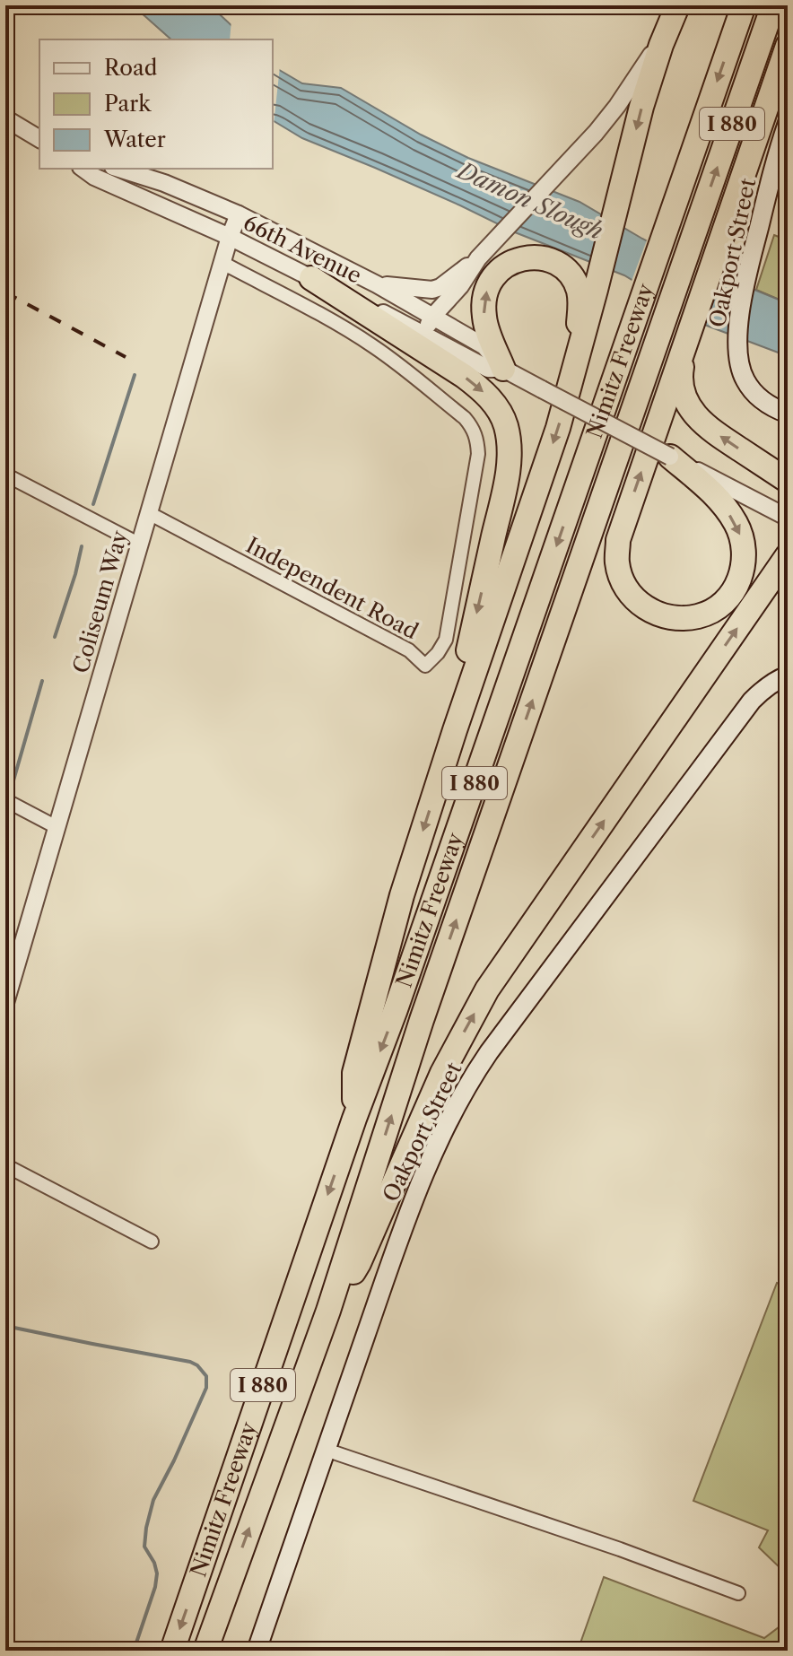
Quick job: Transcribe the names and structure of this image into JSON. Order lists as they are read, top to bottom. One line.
{"streets":{"highway":["I 880","Nimitz Freeway"],"main road":["Oakport Street"],"street":["66th Avenue","Independent Road","Coliseum Way"]},"crossings":[["66th Avenue","Coliseum Way"],["Independent Road","Coliseum Way"]],"water":["Damon Slough"],"legend":["Road","Park","Water"]}
